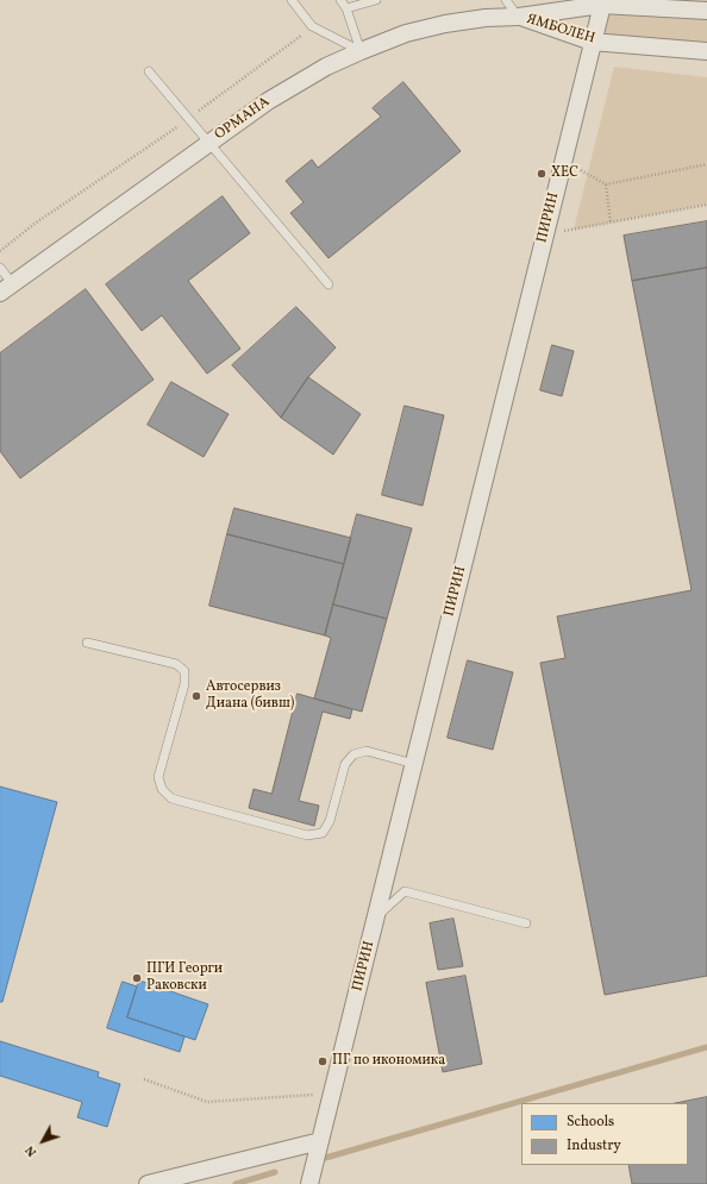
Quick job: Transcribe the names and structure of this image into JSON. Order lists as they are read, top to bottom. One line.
{"streets":{"street":["ЯМБОЛЕН","ОРМАНА","ПИРИН"]},"crossings":[["ЯМБОЛЕН","ОРМАНА"],["ЯМБОЛЕН","ПИРИН"]],"places":["ХЕС","Автосервиз Диана (бивш)","ПГИ Георги Раковски","ПГ по икономика"],"legend":["Schools","Industry"],"north":"bottom left"}
